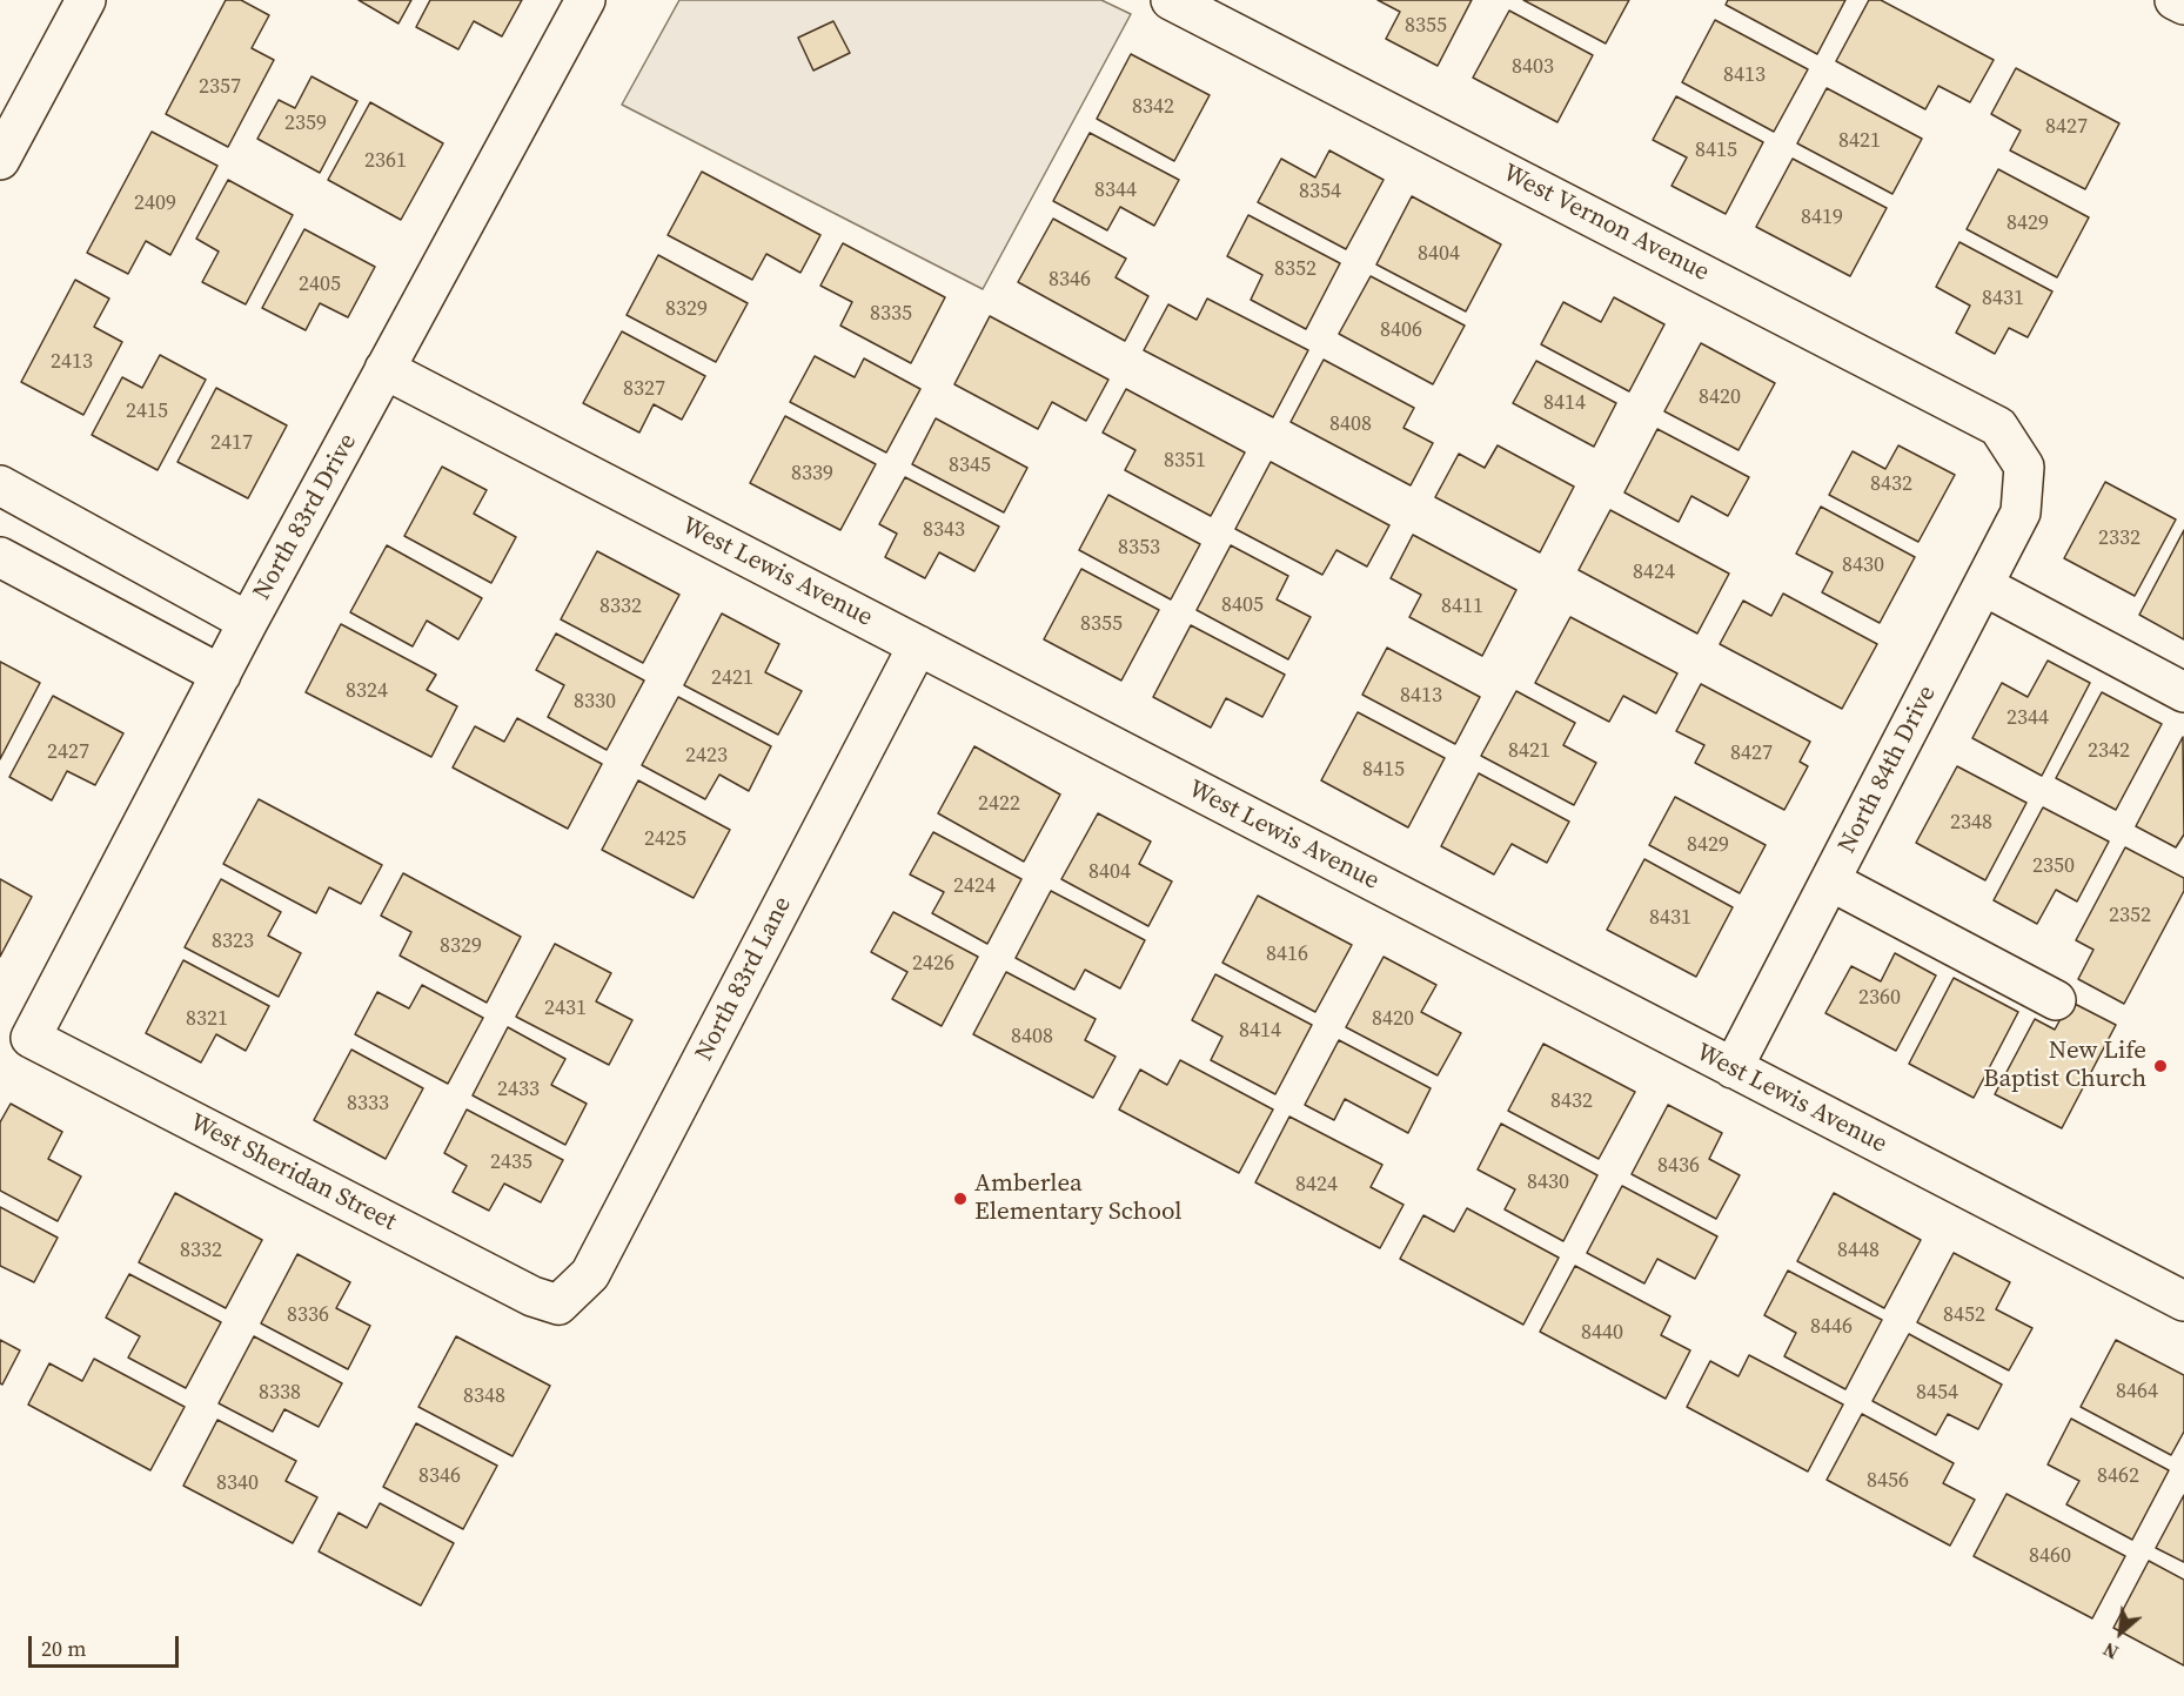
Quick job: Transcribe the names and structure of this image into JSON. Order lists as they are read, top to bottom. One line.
{"streets":{"street":["West Vernon Avenue","North 83rd Drive","West Lewis Avenue","North 84th Drive","North 83rd Lane","West Sheridan Street"]},"crossings":[["West Vernon Avenue","North 84th Drive"],["North 83rd Drive","West Lewis Avenue"],["North 83rd Drive","West Sheridan Street"],["West Lewis Avenue","North 84th Drive"],["West Lewis Avenue","North 83rd Lane"],["North 83rd Lane","West Sheridan Street"]],"places":["New Life Baptist Church","Amberlea Elementary School"],"house_numbers":["8355","8403","8413","2357","8342","2359","8427","8421","8415","2361","8344","8354","2409","8419","8429","8404","8352","8346","2405","8431","8329","8335","8406","2413","8327","8420","8414","2415","8408","2417","8351","8345","8339","8432","8343","2332","8353","8430","8424","8405","8332","8411","8355","2421","8324","8413","8330","2344","8421","2342","2427","8427","2423","8415","2422","2348","2425","8429","2350","8404","2424","2352","8431","8323","8329","8416","2426","2360","2431","8321","8420","8414","8408","2433","8432","8333","2435","8436","8430","8424","8332","8448","8336","8452","8446","8440","8464","8338","8454","8348","8346","8462","8456","8340","8460"],"scale_bar":"20 m","north":"bottom left"}
